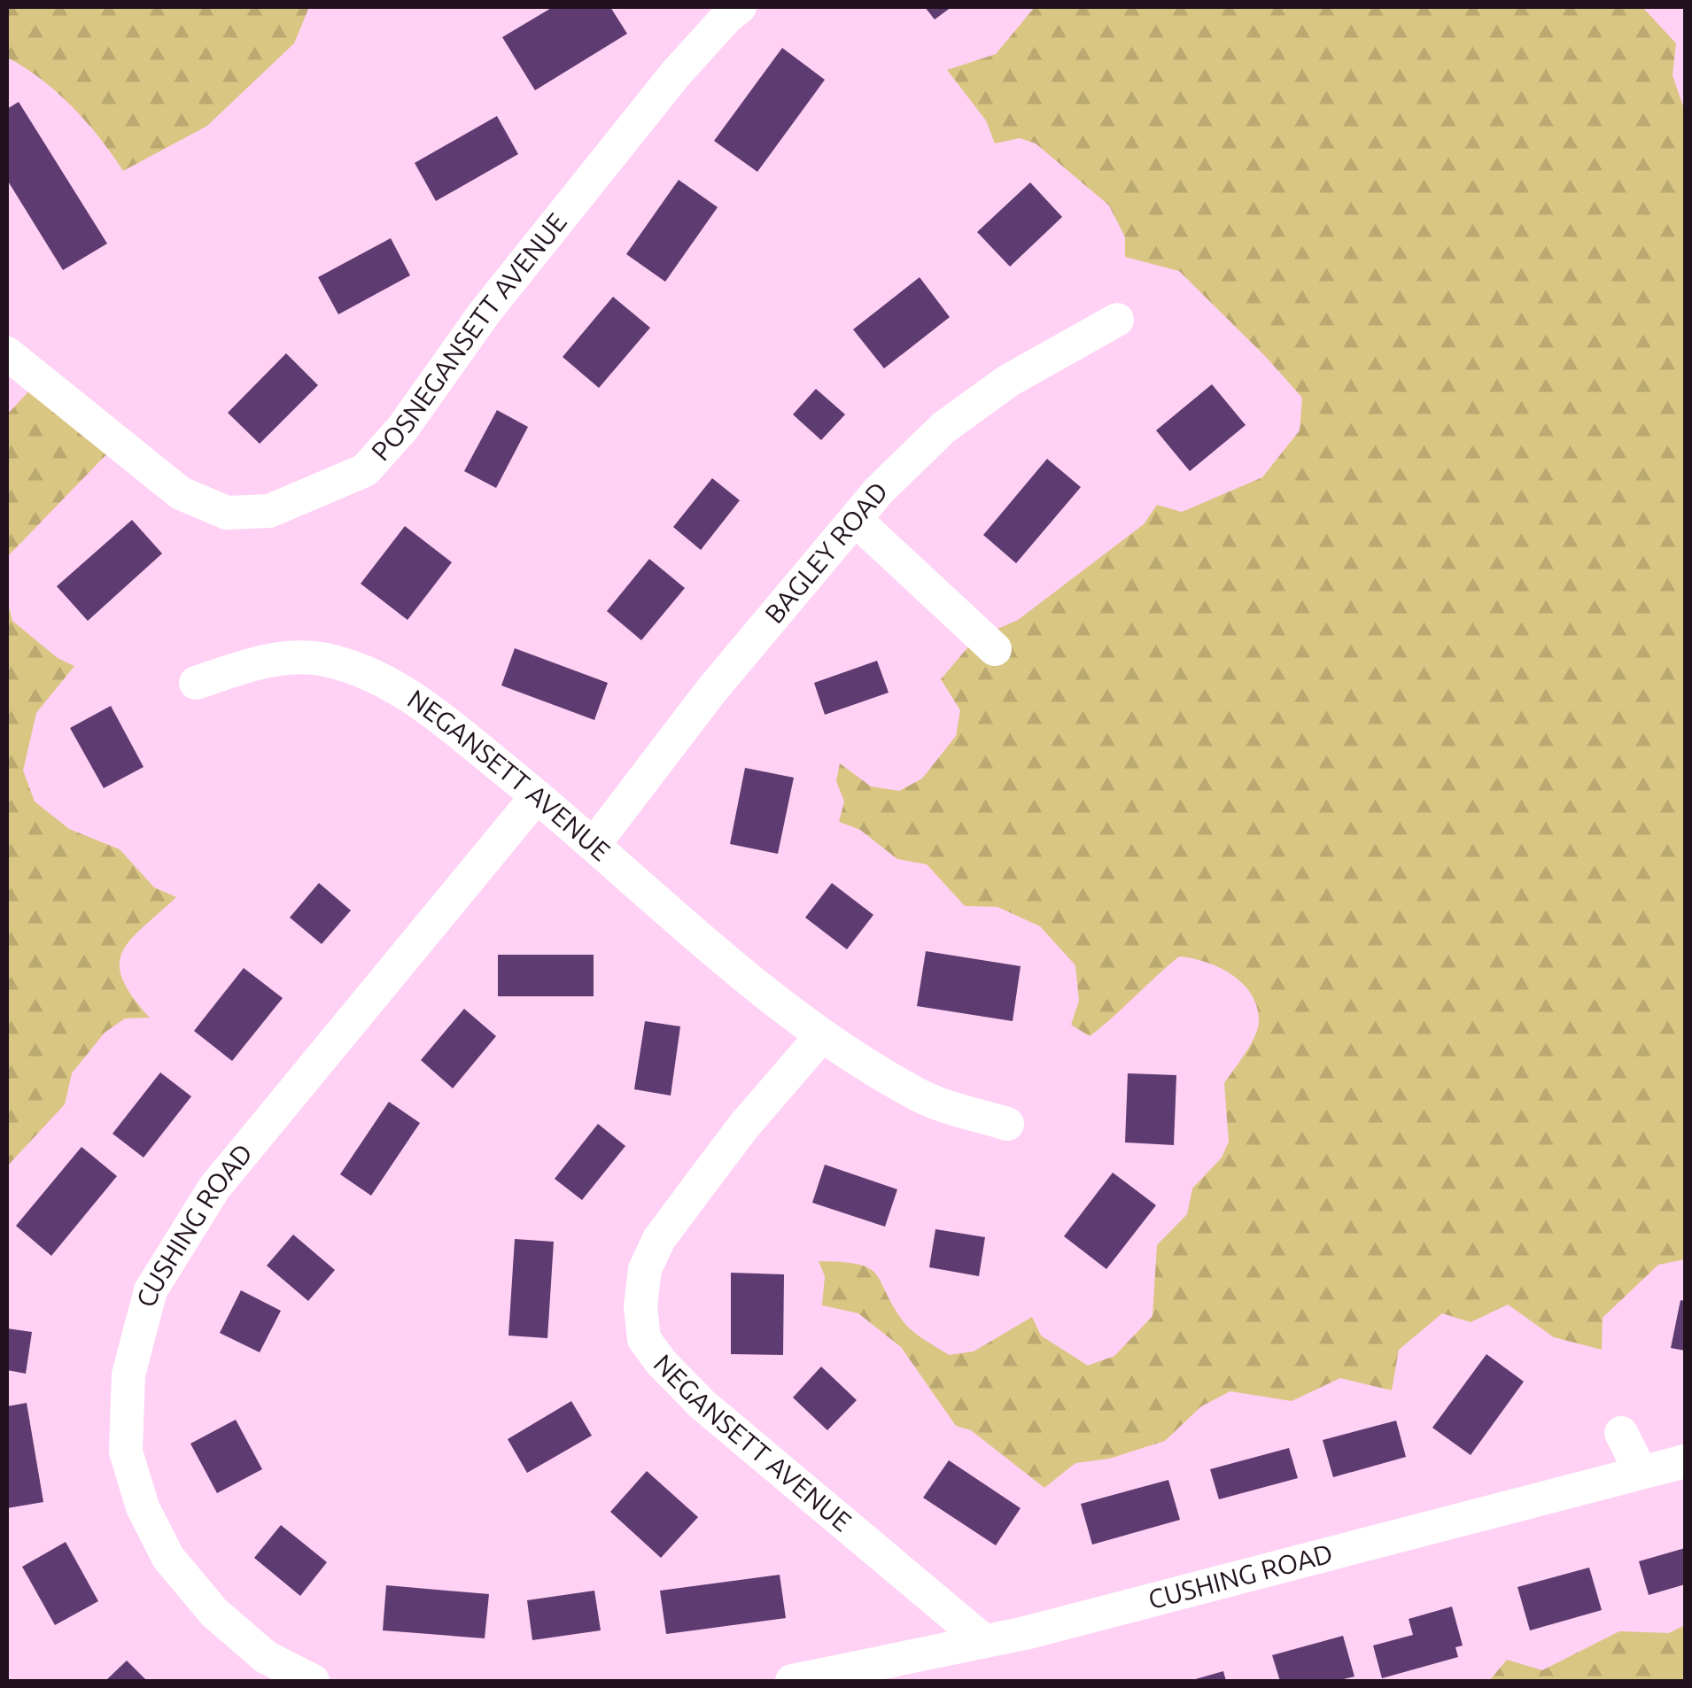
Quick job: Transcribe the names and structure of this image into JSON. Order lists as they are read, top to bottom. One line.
{"streets":{"street":["POSNEGANSETT AVENUE","BAGLEY ROAD","NEGANSETT AVENUE","CUSHING ROAD"]},"crossings":[["BAGLEY ROAD","NEGANSETT AVENUE"],["NEGANSETT AVENUE","CUSHING ROAD"]]}
